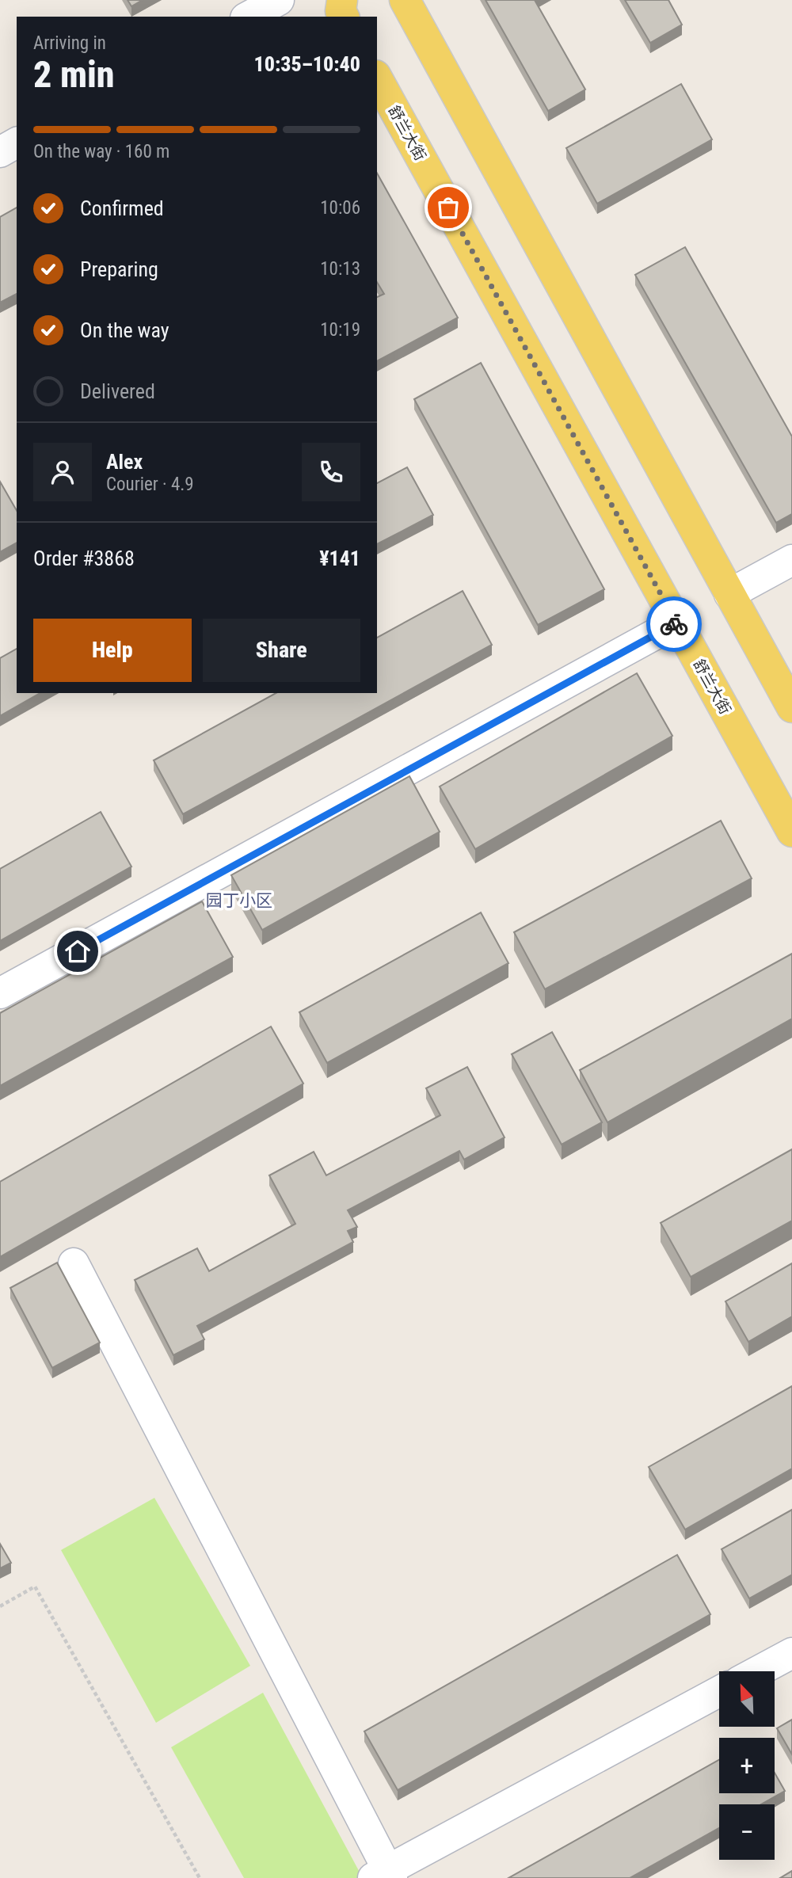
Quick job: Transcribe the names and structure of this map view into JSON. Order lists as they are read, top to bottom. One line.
{"streets":{"main road":["舒兰大街"]},"districts":["园丁小区"],"north":"top left","page":{"heading":["2 min","Arriving in","10:35–10:40"],"panel":["Alex","Courier · 4.9","Order #3868","¥141"],"bar":"On the way · 160 m","list":[["Confirmed","10:06"],["Preparing","10:13"],["On the way","10:19"],"Delivered"],"buttons":["Help","Share"],"map_buttons":["+","−"]}}
